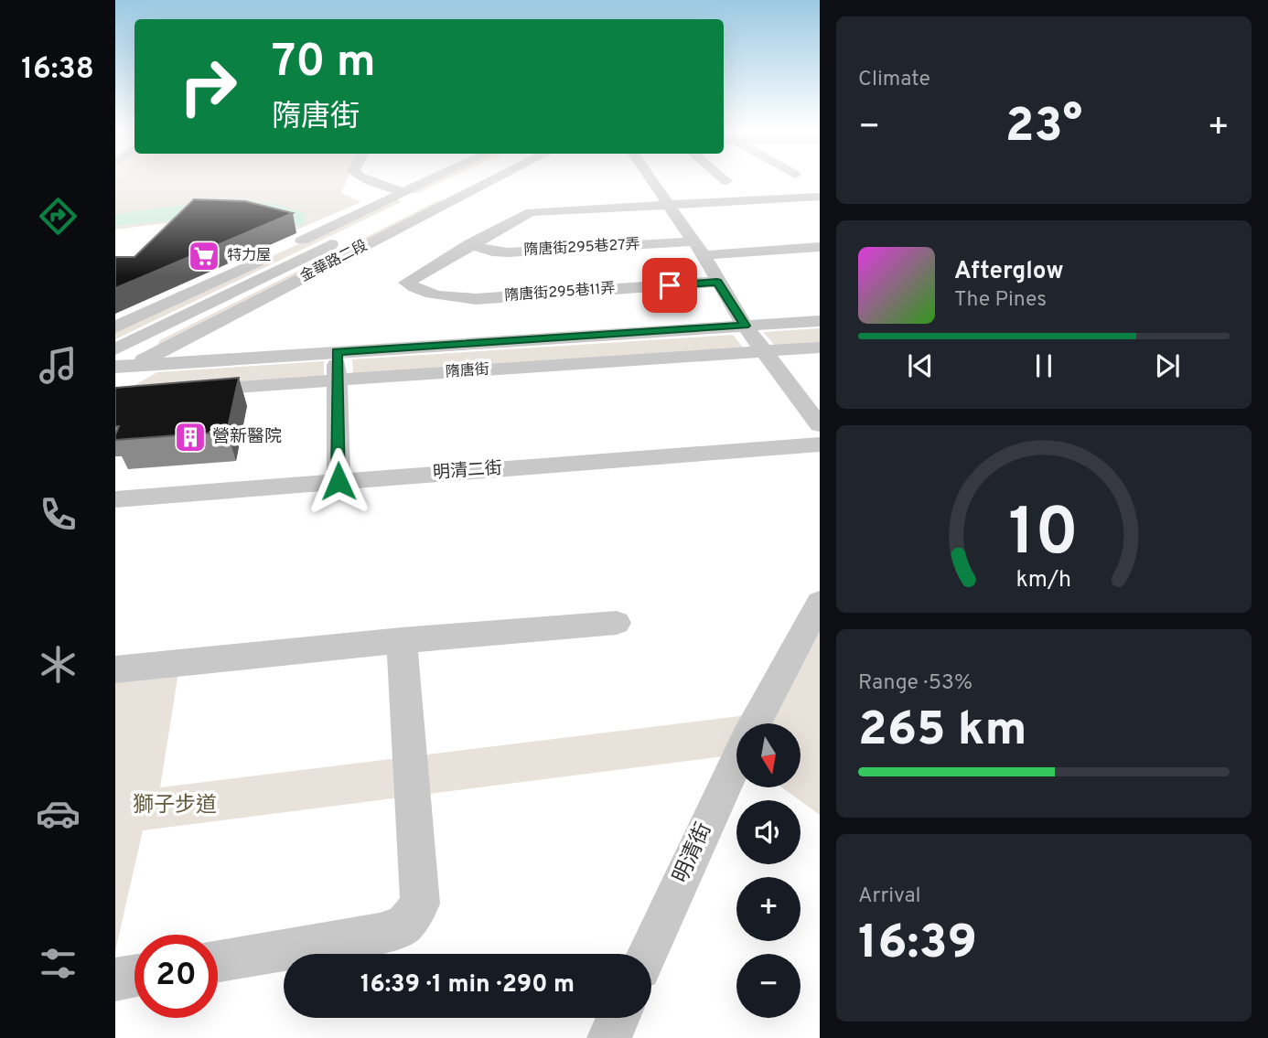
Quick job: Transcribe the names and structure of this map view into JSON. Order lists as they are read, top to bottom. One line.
{"streets":{"street":["隋唐街295巷27弄","金華路二段","隋唐街295巷11弄","隋唐街","明清二街","明清街"]},"crossings":[["隋唐街295巷27弄","隋唐街295巷11弄"],["金華路二段","隋唐街"]],"parks":["獅子步道"],"places":{"supermarket":["特力屋"],"building":["營新醫院"]},"north":"bottom","page":{"tabs":"16:38","tile":["Climate",["Range · 53%","265 km"],["Arrival","16:39"]],"turn":["70 m","隋唐街"],"heat":["−","23°","+"],"song":["Afterglow","The Pines"],"map_buttons":["+","−"],"limit":"20","trip":"16:39 · 1 min · 290 m","gauge":["10","km/h"]}}
